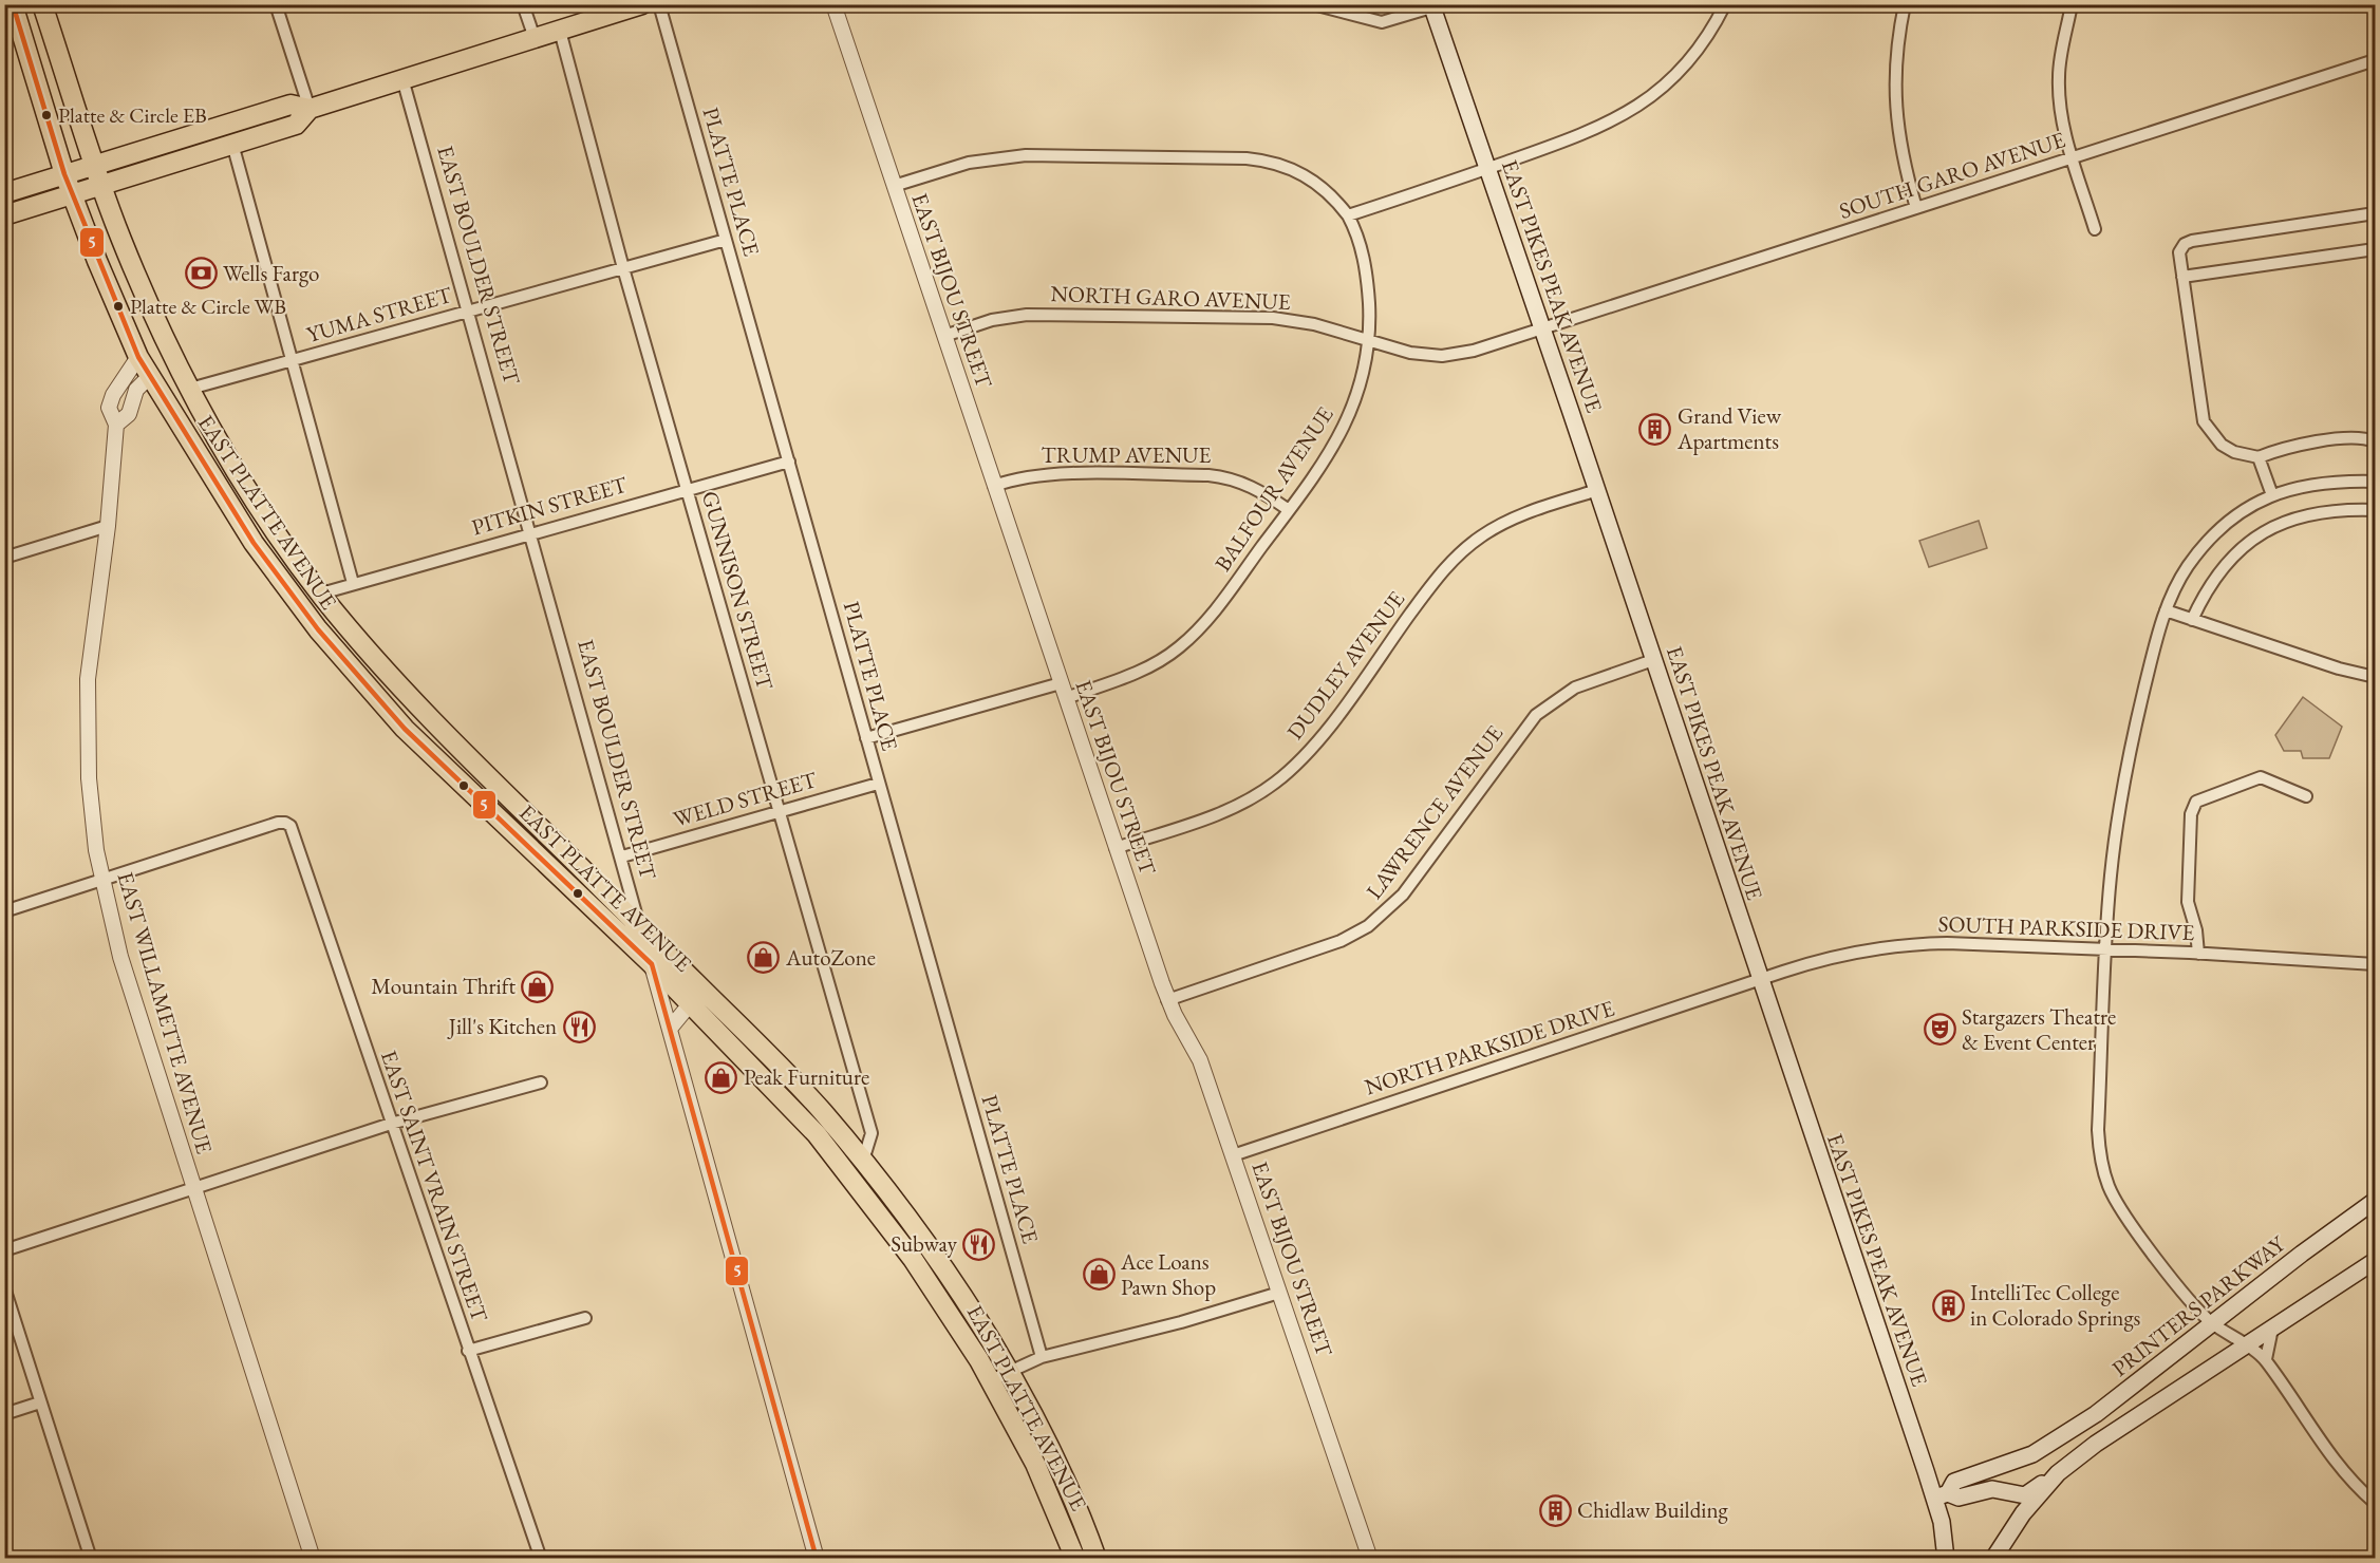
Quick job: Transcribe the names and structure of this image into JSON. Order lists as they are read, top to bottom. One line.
{"streets":{"main road":["EAST PIKES PEAK AVENUE","EAST PLATTE AVENUE","PRINTERS PARKWAY"],"street":["SOUTH GARO AVENUE","PLATTE PLACE","EAST BOULDER STREET","EAST BIJOU STREET","NORTH GARO AVENUE","YUMA STREET","TRUMP AVENUE","BALFOUR AVENUE","PITKIN STREET","GUNNISON STREET","DUDLEY AVENUE","WELD STREET","LAWRENCE AVENUE","SOUTH PARKSIDE DRIVE","EAST WILLAMETTE AVENUE","NORTH PARKSIDE DRIVE","EAST SAINT VRAIN STREET"]},"crossings":[["SOUTH GARO AVENUE","EAST PIKES PEAK AVENUE"],["SOUTH GARO AVENUE","NORTH GARO AVENUE"],["PLATTE PLACE","YUMA STREET"],["PLATTE PLACE","PITKIN STREET"],["PLATTE PLACE","WELD STREET"],["EAST BOULDER STREET","YUMA STREET"],["EAST BOULDER STREET","PITKIN STREET"],["EAST BOULDER STREET","EAST PLATTE AVENUE"],["EAST BOULDER STREET","WELD STREET"],["EAST PIKES PEAK AVENUE","NORTH GARO AVENUE"],["EAST PIKES PEAK AVENUE","DUDLEY AVENUE"],["EAST PIKES PEAK AVENUE","LAWRENCE AVENUE"],["EAST PIKES PEAK AVENUE","SOUTH PARKSIDE DRIVE"],["EAST PIKES PEAK AVENUE","NORTH PARKSIDE DRIVE"],["EAST PIKES PEAK AVENUE","PRINTERS PARKWAY"],["EAST BIJOU STREET","NORTH GARO AVENUE"],["EAST BIJOU STREET","TRUMP AVENUE"],["EAST BIJOU STREET","BALFOUR AVENUE"],["EAST BIJOU STREET","DUDLEY AVENUE"],["EAST BIJOU STREET","LAWRENCE AVENUE"],["EAST BIJOU STREET","NORTH PARKSIDE DRIVE"],["NORTH GARO AVENUE","BALFOUR AVENUE"],["YUMA STREET","EAST PLATTE AVENUE"],["YUMA STREET","GUNNISON STREET"],["TRUMP AVENUE","BALFOUR AVENUE"],["PITKIN STREET","EAST PLATTE AVENUE"],["PITKIN STREET","GUNNISON STREET"],["EAST PLATTE AVENUE","GUNNISON STREET"],["EAST PLATTE AVENUE","EAST WILLAMETTE AVENUE"],["GUNNISON STREET","WELD STREET"],["SOUTH PARKSIDE DRIVE","NORTH PARKSIDE DRIVE"],["EAST WILLAMETTE AVENUE","EAST SAINT VRAIN STREET"]],"places":{"other":["Platte & Circle EB","Platte & Circle WB"],"bank":["Wells Fargo"],"building":["Grand View Apartments","IntelliTec College in Colorado Springs","Chidlaw Building"],"shop":["AutoZone","Mountain Thrift","Peak Furniture","Ace Loans Pawn Shop"],"restaurant":["Jill's Kitchen","Subway"],"theatre":["Stargazers Theatre & Event Center"]},"lines":["transit line 5"]}
